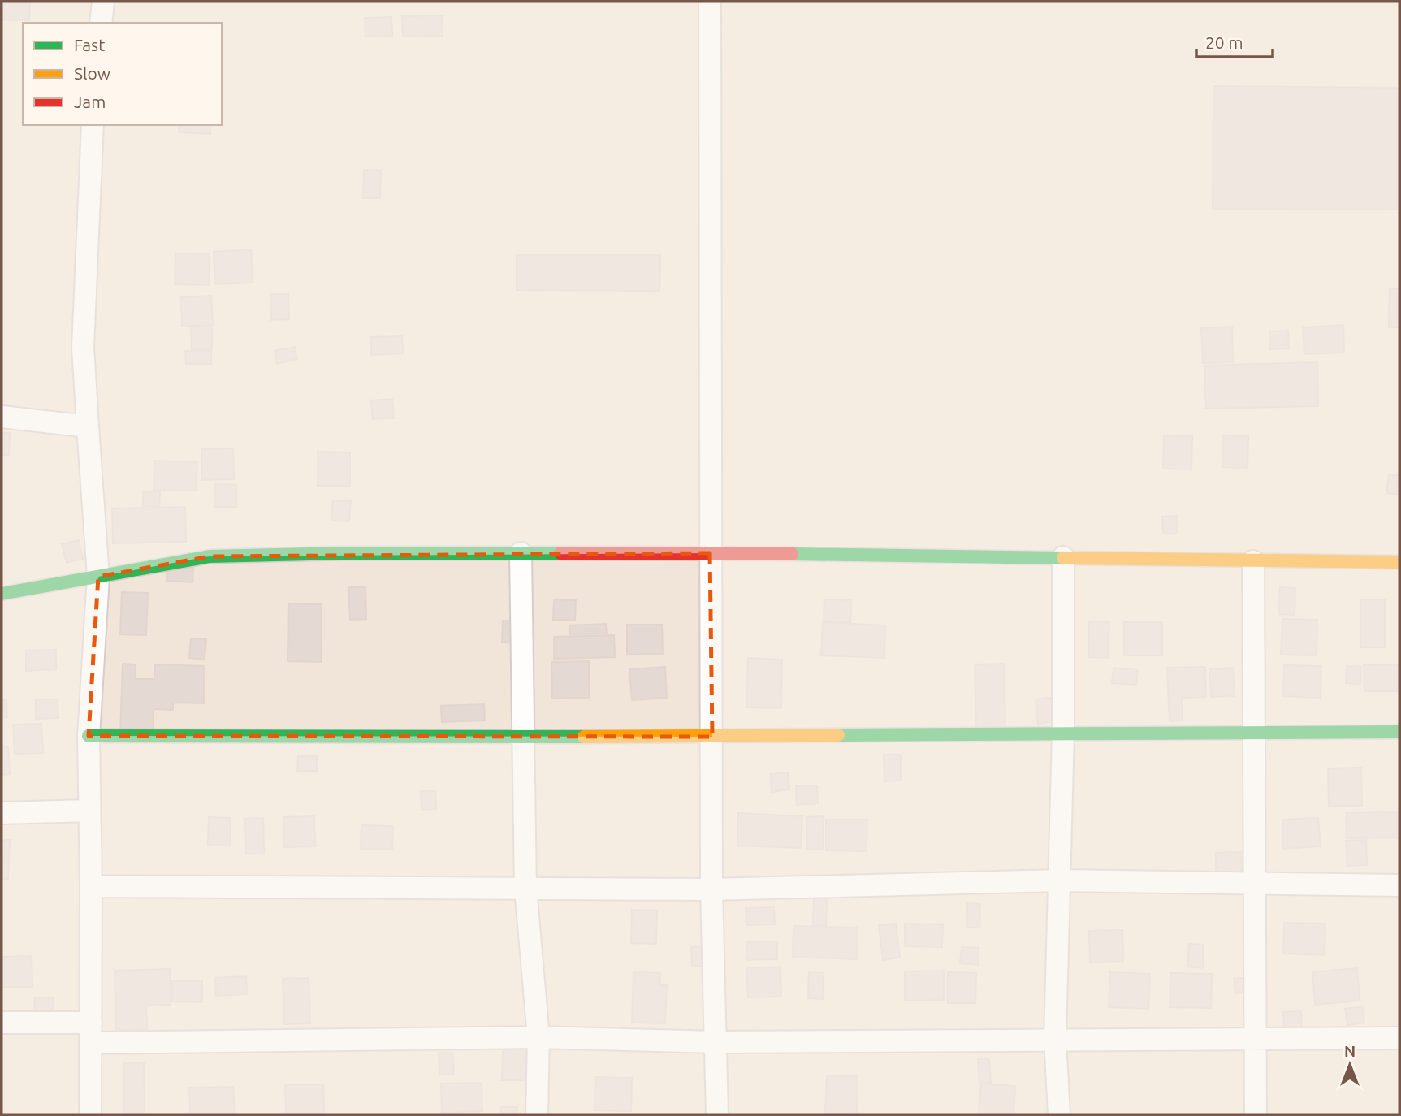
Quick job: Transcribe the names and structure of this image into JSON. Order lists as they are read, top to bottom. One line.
{"legend":["Fast","Slow","Jam"],"scale_bar":"20 m","north":"top"}
